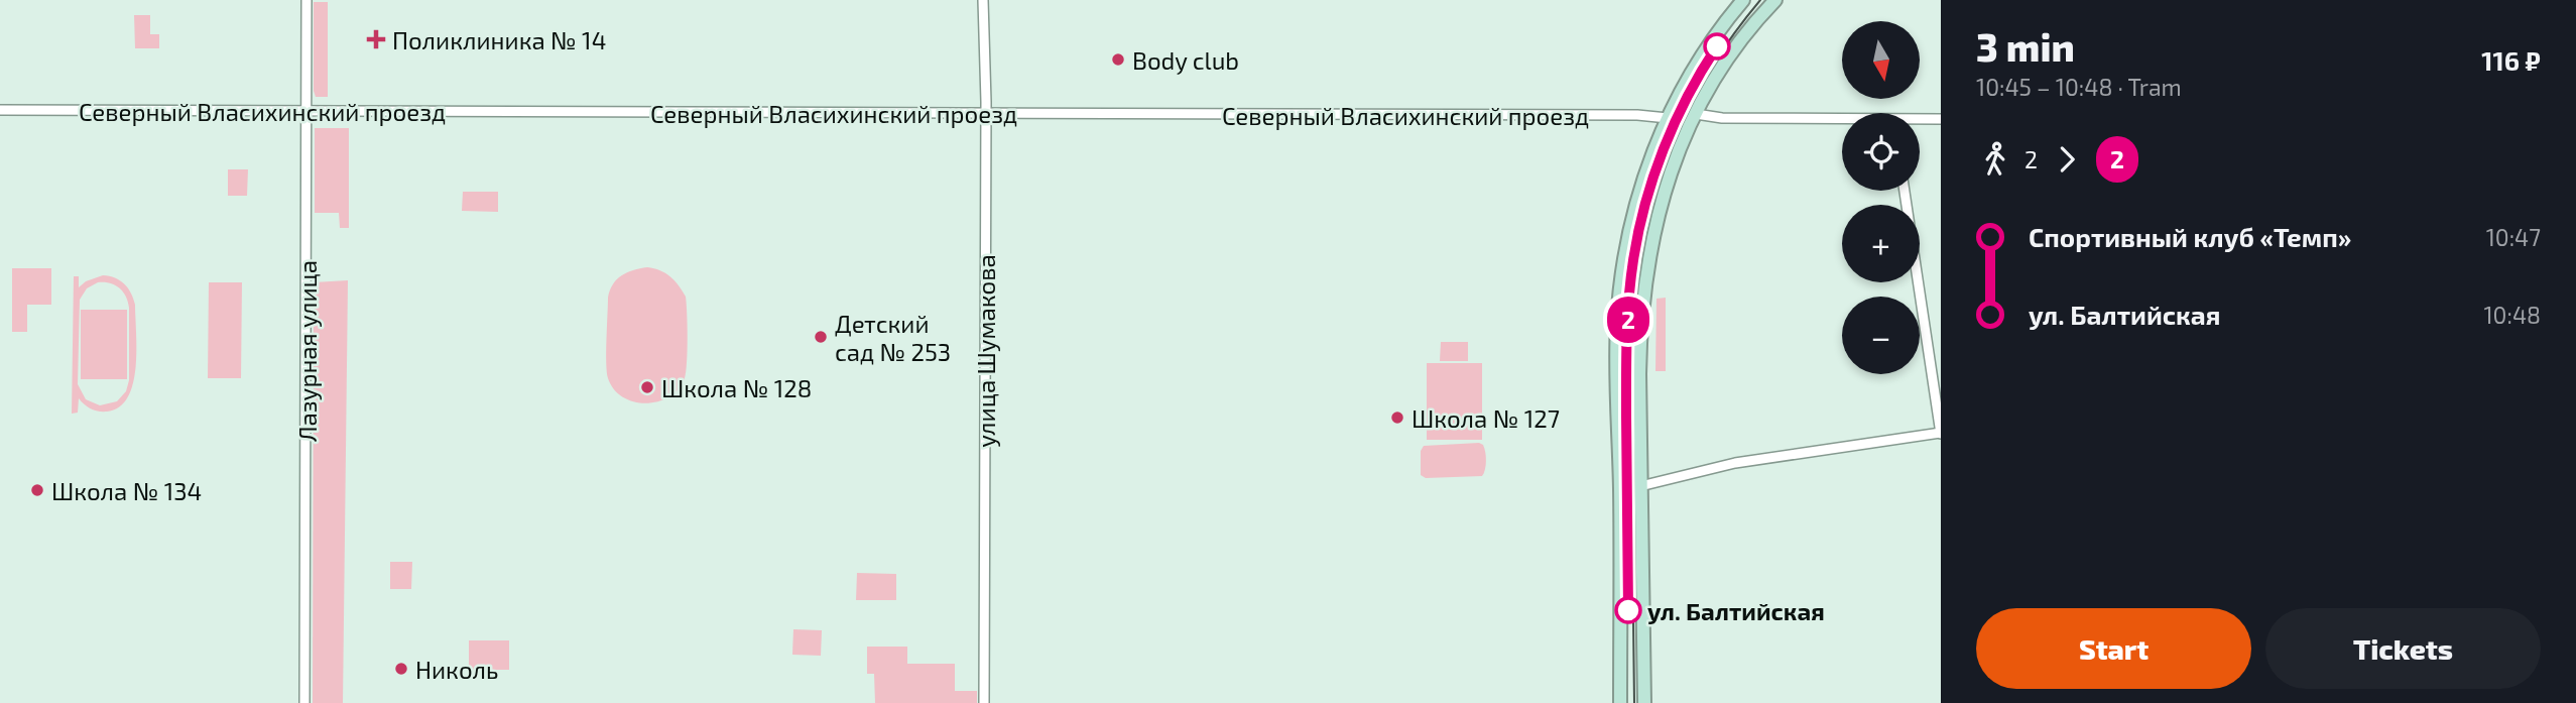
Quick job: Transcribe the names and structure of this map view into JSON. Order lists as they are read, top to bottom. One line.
{"streets":{"street":["Северный Власихинский проезд","Лазурная улица","улица Шумакова"]},"crossings":[["Северный Власихинский проезд","Лазурная улица"],["Северный Власихинский проезд","улица Шумакова"]],"places":{"health":["Поликлиника № 14"],"other":["Body club","Детский сад № 253","Школа № 128","Школа № 127","Школа № 134","ул. Балтийская","Николь"]},"lines":["tram line 2"],"north":"bottom","page":{"on_map":"2","heading":["3 min","10:45 – 10:48 · Tram","116 ₽"],"map_buttons":["+","−"],"legs":["2","2"],"list":[{"name":"Спортивный клуб «Темп»","value":"10:47"},{"name":"ул. Балтийская","value":"10:48"}],"buttons":["Start","Tickets"]}}
